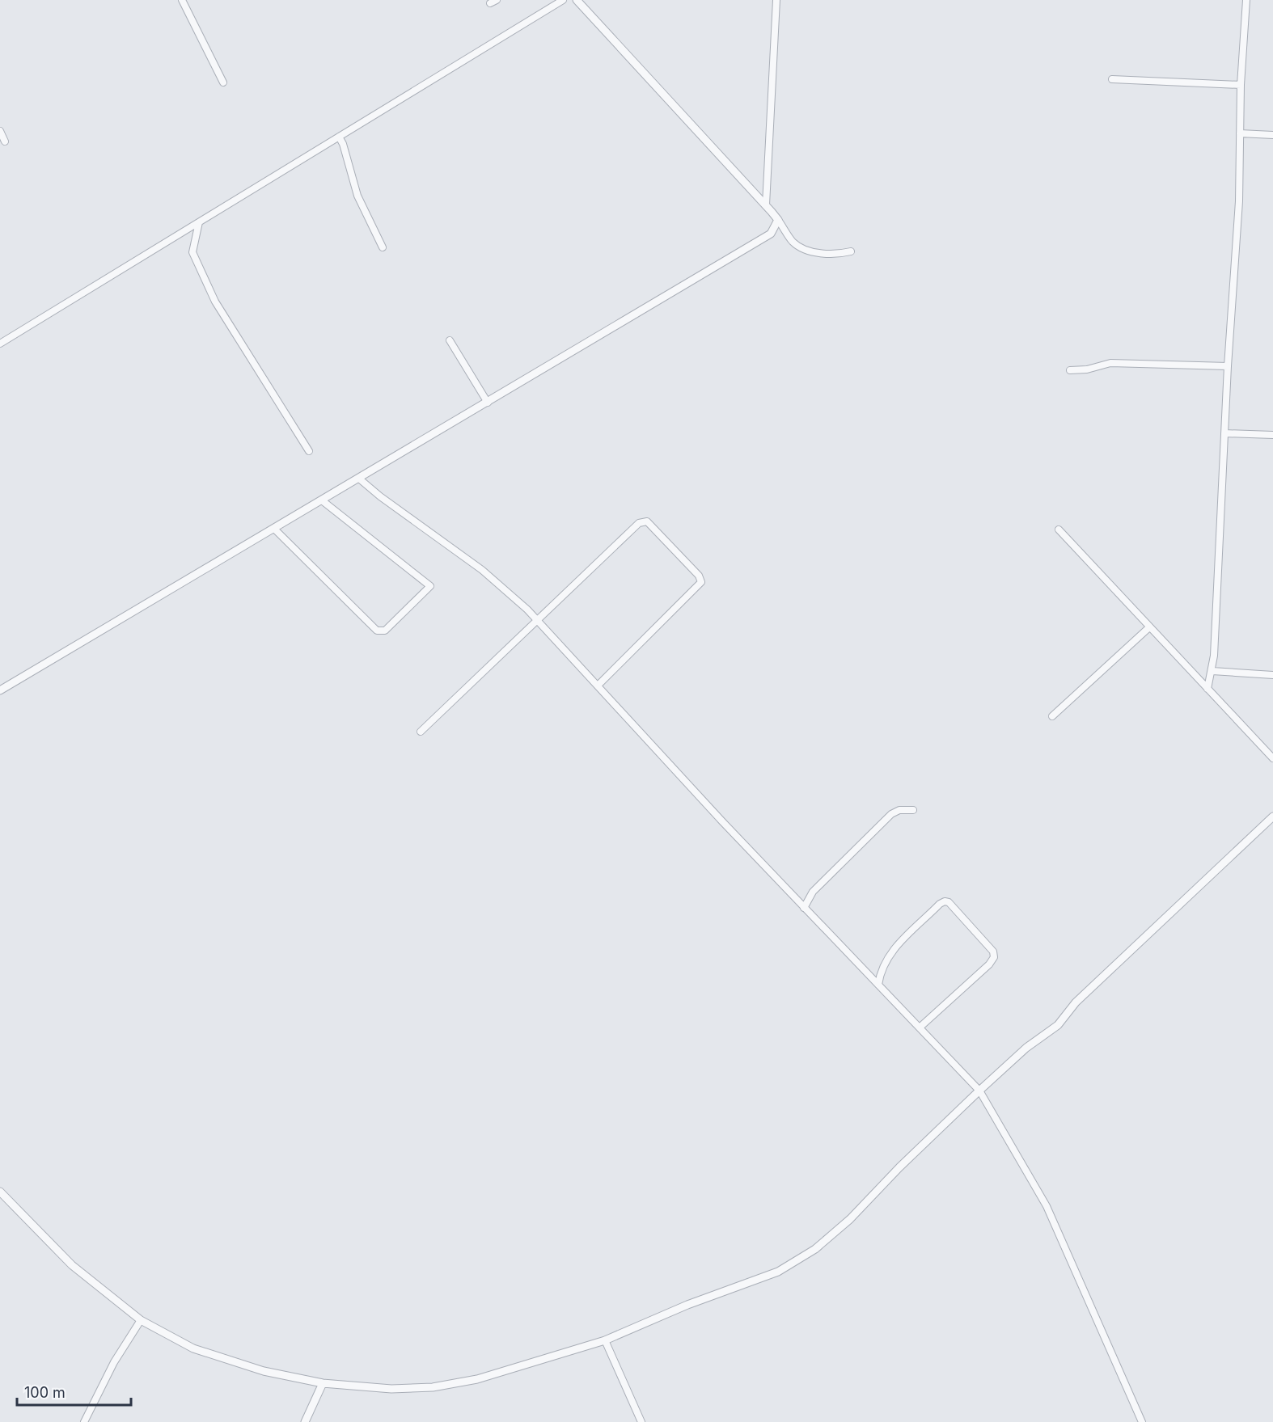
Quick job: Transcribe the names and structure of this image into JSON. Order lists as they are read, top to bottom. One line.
{"scale_bar":"100 m"}
